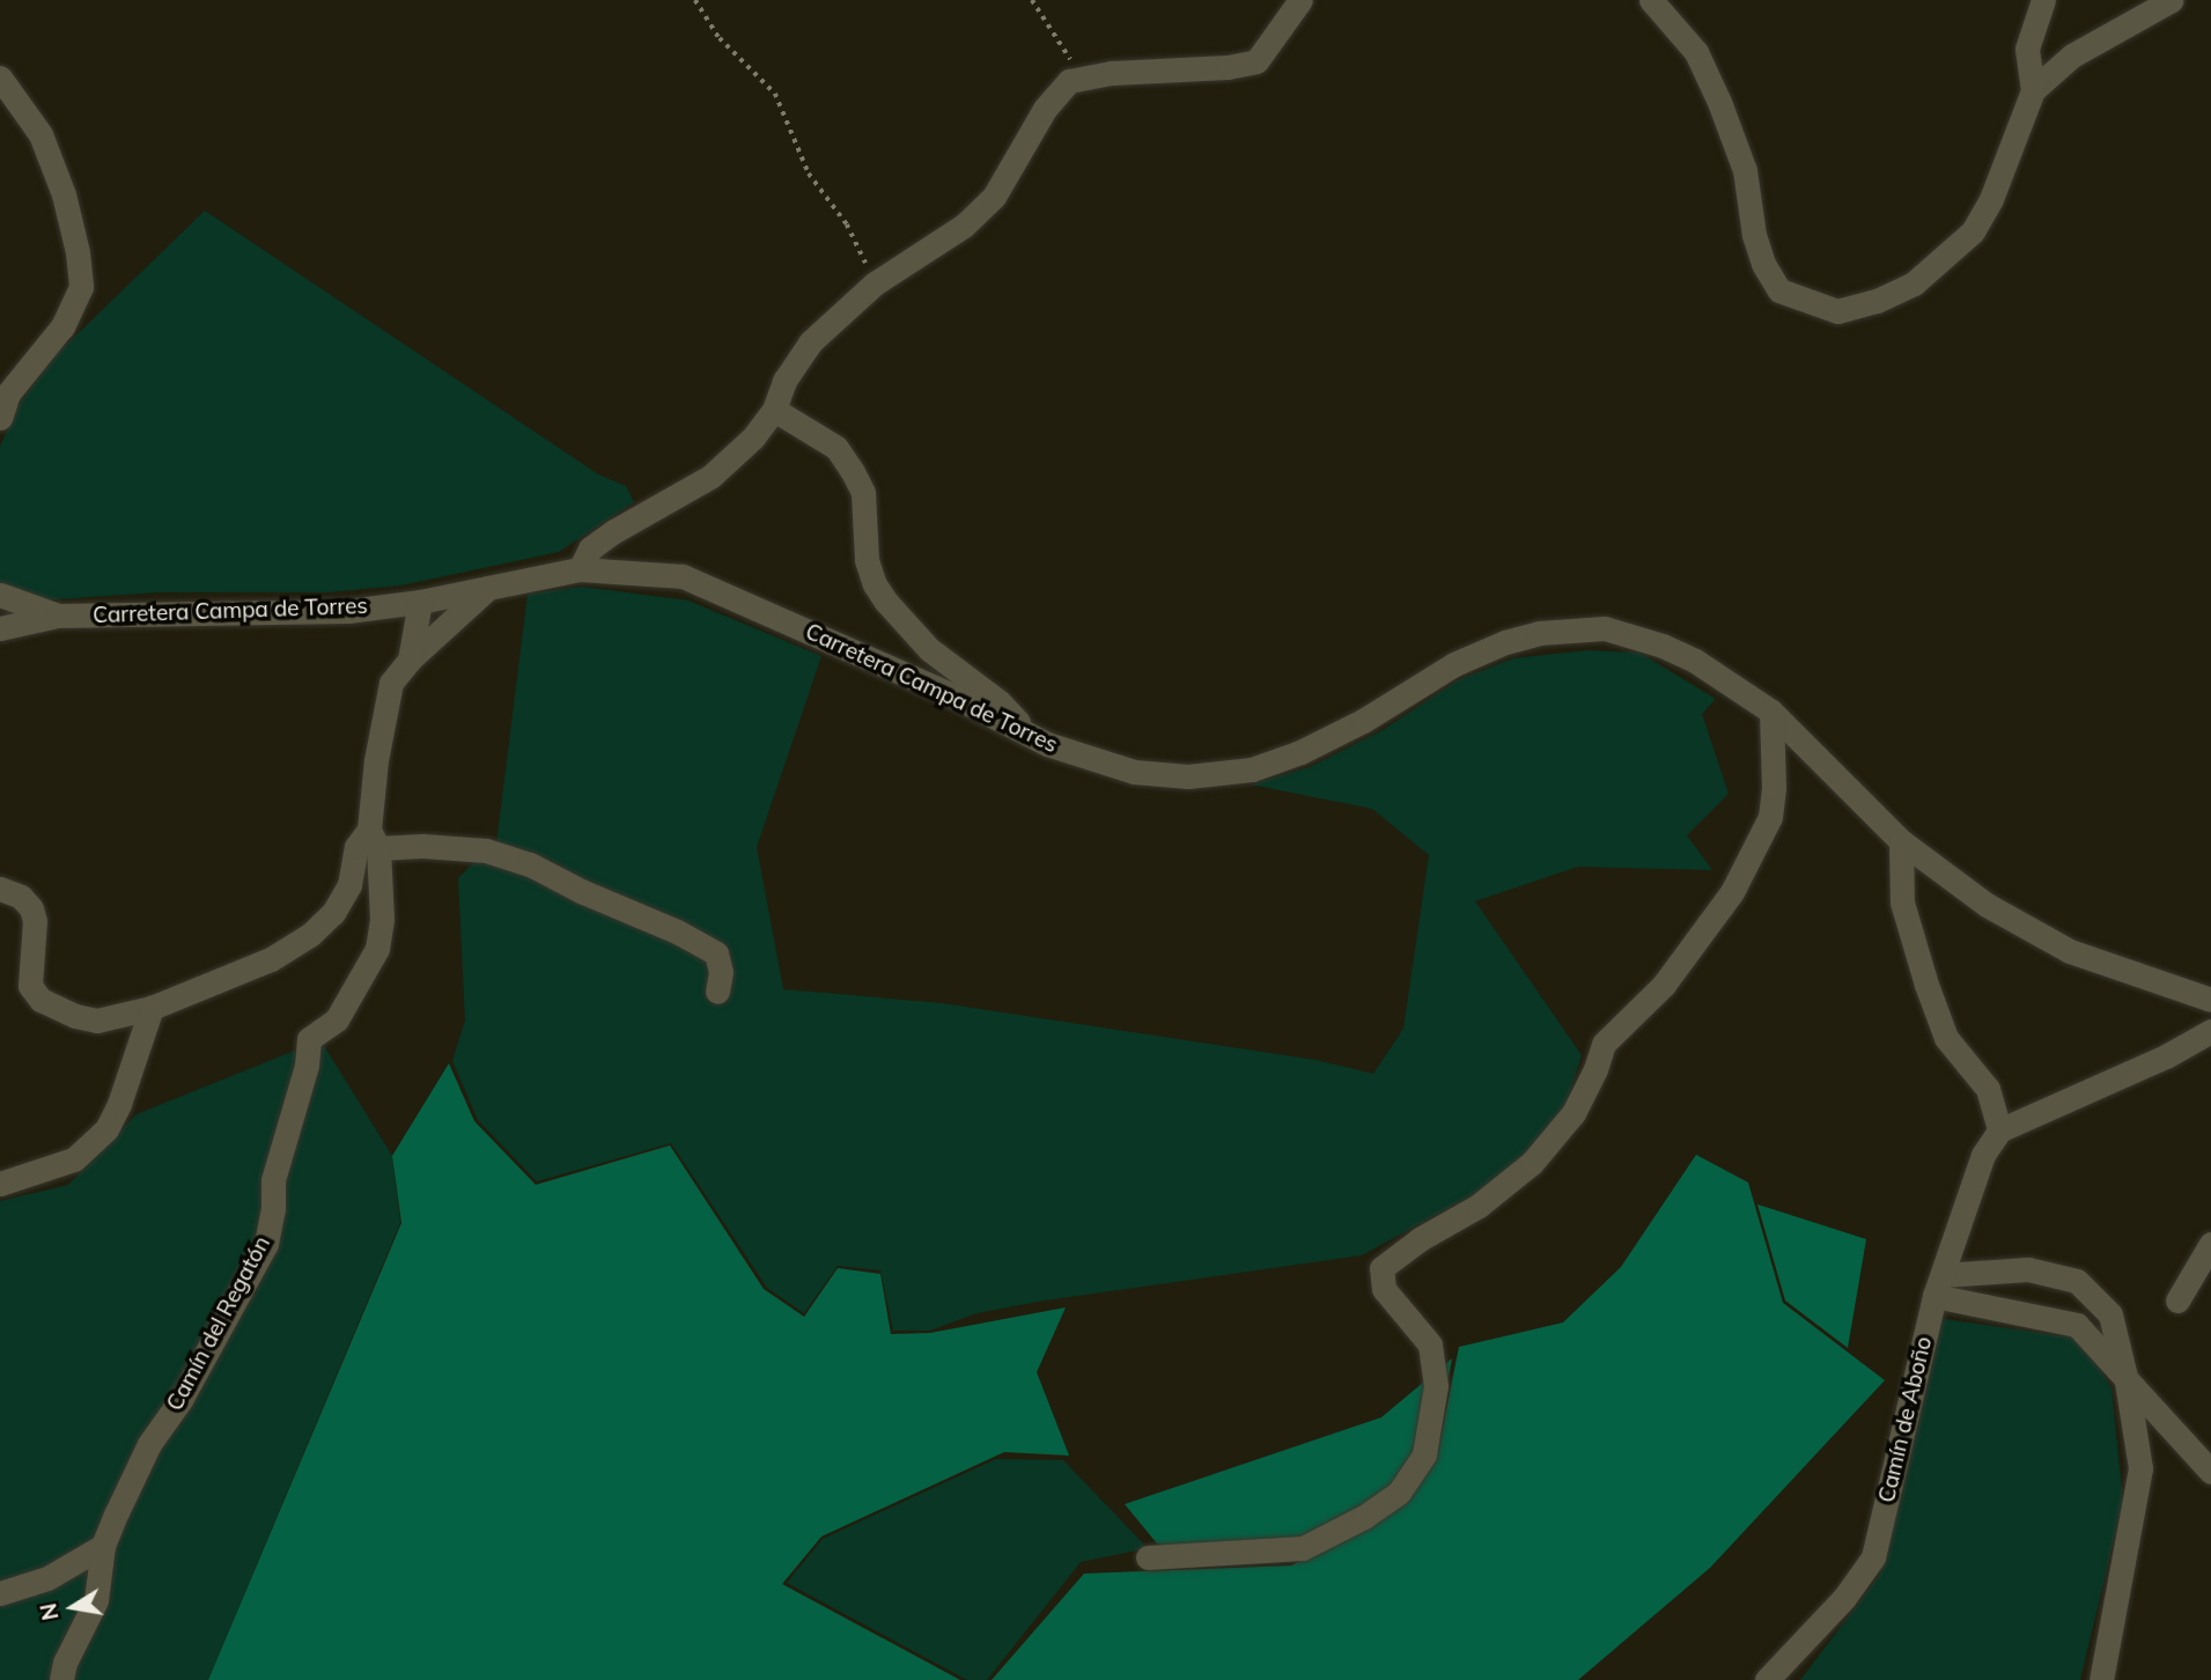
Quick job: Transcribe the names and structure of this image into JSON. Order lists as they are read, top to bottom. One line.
{"streets":{"street":["Carretera Campa de Torres","Camín del Regatón","Camín de Aboño"]},"north":"left"}
